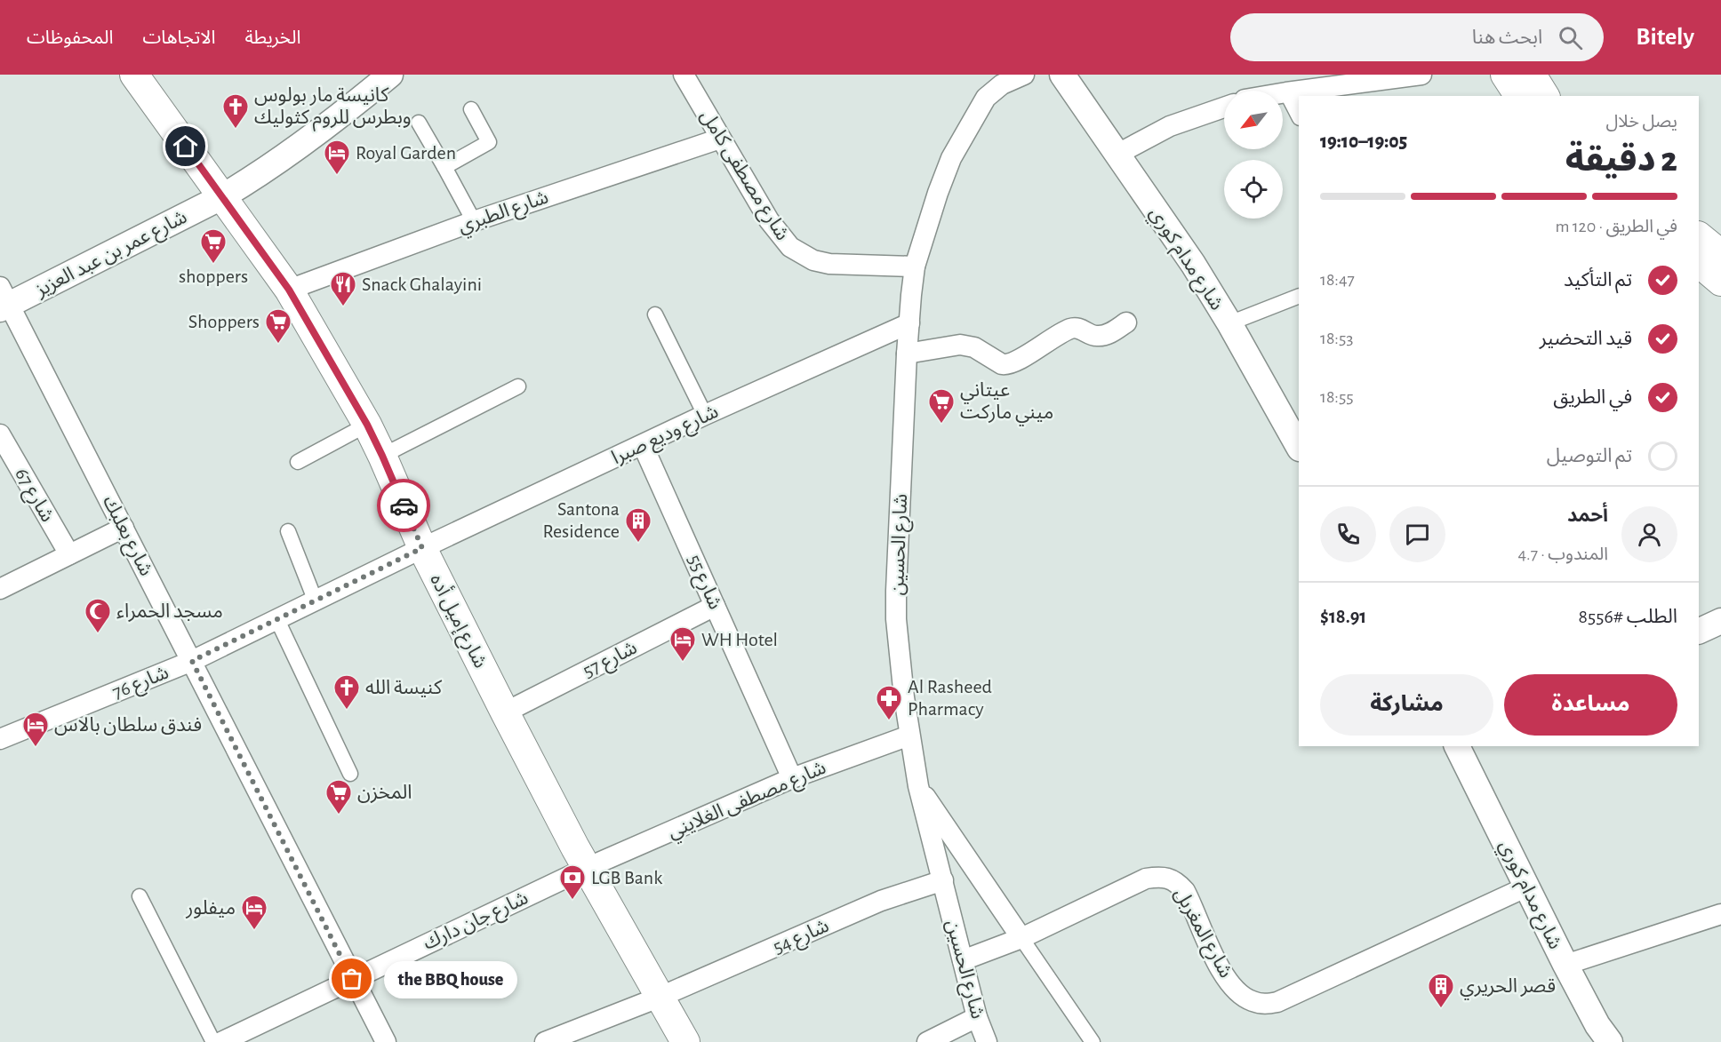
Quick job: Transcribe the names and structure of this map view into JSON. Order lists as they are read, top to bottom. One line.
{"streets":{"main road":["شارع إميل أده"],"street":["شارع مصطفى كامل","شارع الطبري","شارع عمر بن عبد العزيز","شارع مدام كوري","شارع وديع صبرا","شارع 67","شارع بعلبك","شارع الحسين","شارع 55","شارع 57","شارع 76","شارع مصطفى الغلايني","شارع جان دارك","شارع المغربل","شارع 54"]},"crossings":[["شارع مصطفى كامل","شارع الطبري"],["شارع مصطفى كامل","شارع الحسين"],["شارع الطبري","شارع إميل أده"],["شارع عمر بن عبد العزيز","شارع بعلبك"],["شارع عمر بن عبد العزيز","شارع إميل أده"],["شارع مدام كوري","شارع المغربل"],["شارع وديع صبرا","شارع الحسين"],["شارع وديع صبرا","شارع 55"],["شارع وديع صبرا","شارع إميل أده"],["شارع وديع صبرا","شارع 76"],["شارع بعلبك","شارع 76"],["شارع بعلبك","شارع جان دارك"],["شارع الحسين","شارع مصطفى الغلايني"],["شارع الحسين","شارع المغربل"],["شارع الحسين","شارع 54"],["شارع 55","شارع 57"],["شارع 55","شارع مصطفى الغلايني"],["شارع إميل أده","شارع 57"],["شارع إميل أده","شارع 76"],["شارع إميل أده","شارع مصطفى الغلايني"],["شارع إميل أده","شارع جان دارك"],["شارع إميل أده","شارع 54"],["شارع مصطفى الغلايني","شارع جان دارك"]],"places":{"church":["كانيسة مار بولوس وبطرس للروم كثوليك","كنيسة الله"],"hotel":["Royal Garden","WH Hotel","فندق سلطان بالاس","ميفلور"],"supermarket":["shoppers","Shoppers","عيتاني ميني ماركت","المخزن"],"restaurant":["Snack Ghalayini"],"building":["Santona Residence","قصر الحريري"],"mosque":["مسجد الحمراء"],"pharmacy":["Al Rasheed Pharmacy"],"bank":["LGB Bank"],"other":["the BBQ house"]},"north":"bottom left","page":{"header":"Bitely","search":"ابحث هنا","nav":["الخريطة","الاتجاهات","المحفوظات"],"heading":["2 دقيقة","يصل خلال","19:05–19:10"],"panel":["أحمد","المندوب · 4.7","الطلب #8556","$18.91"],"bar":"في الطريق · 120 m","list":[["تم التأكيد","18:47"],["قيد التحضير","18:53"],["في الطريق","18:55"],"تم التوصيل"],"buttons":["مساعدة","مشاركة"],"bubble":"the BBQ house"}}
